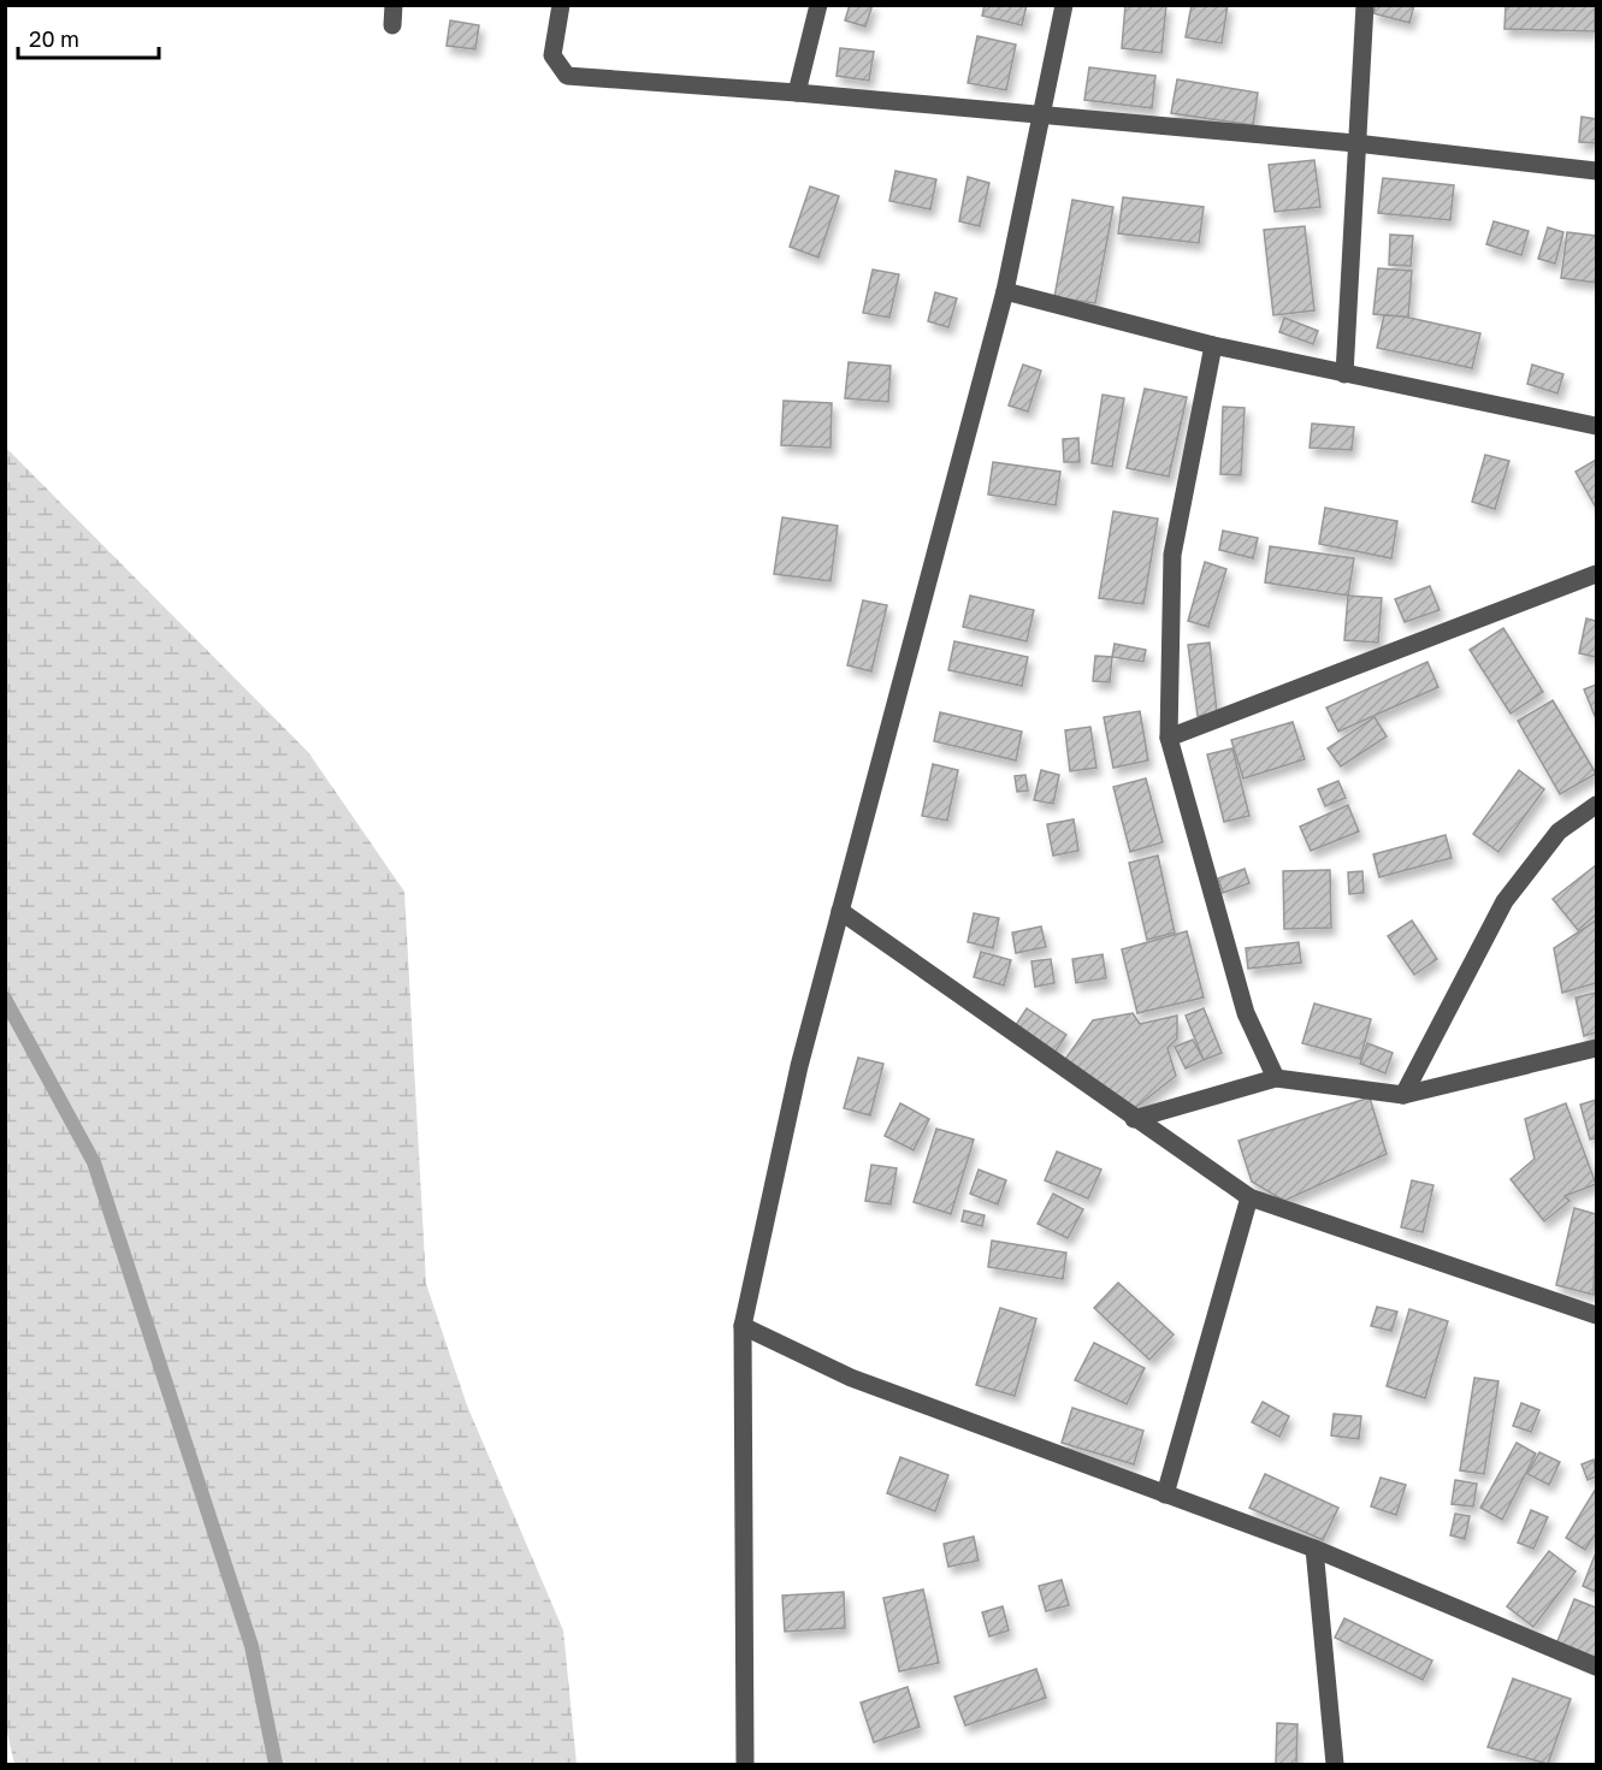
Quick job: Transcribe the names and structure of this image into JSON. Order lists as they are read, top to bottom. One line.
{"scale_bar":"20 m"}
